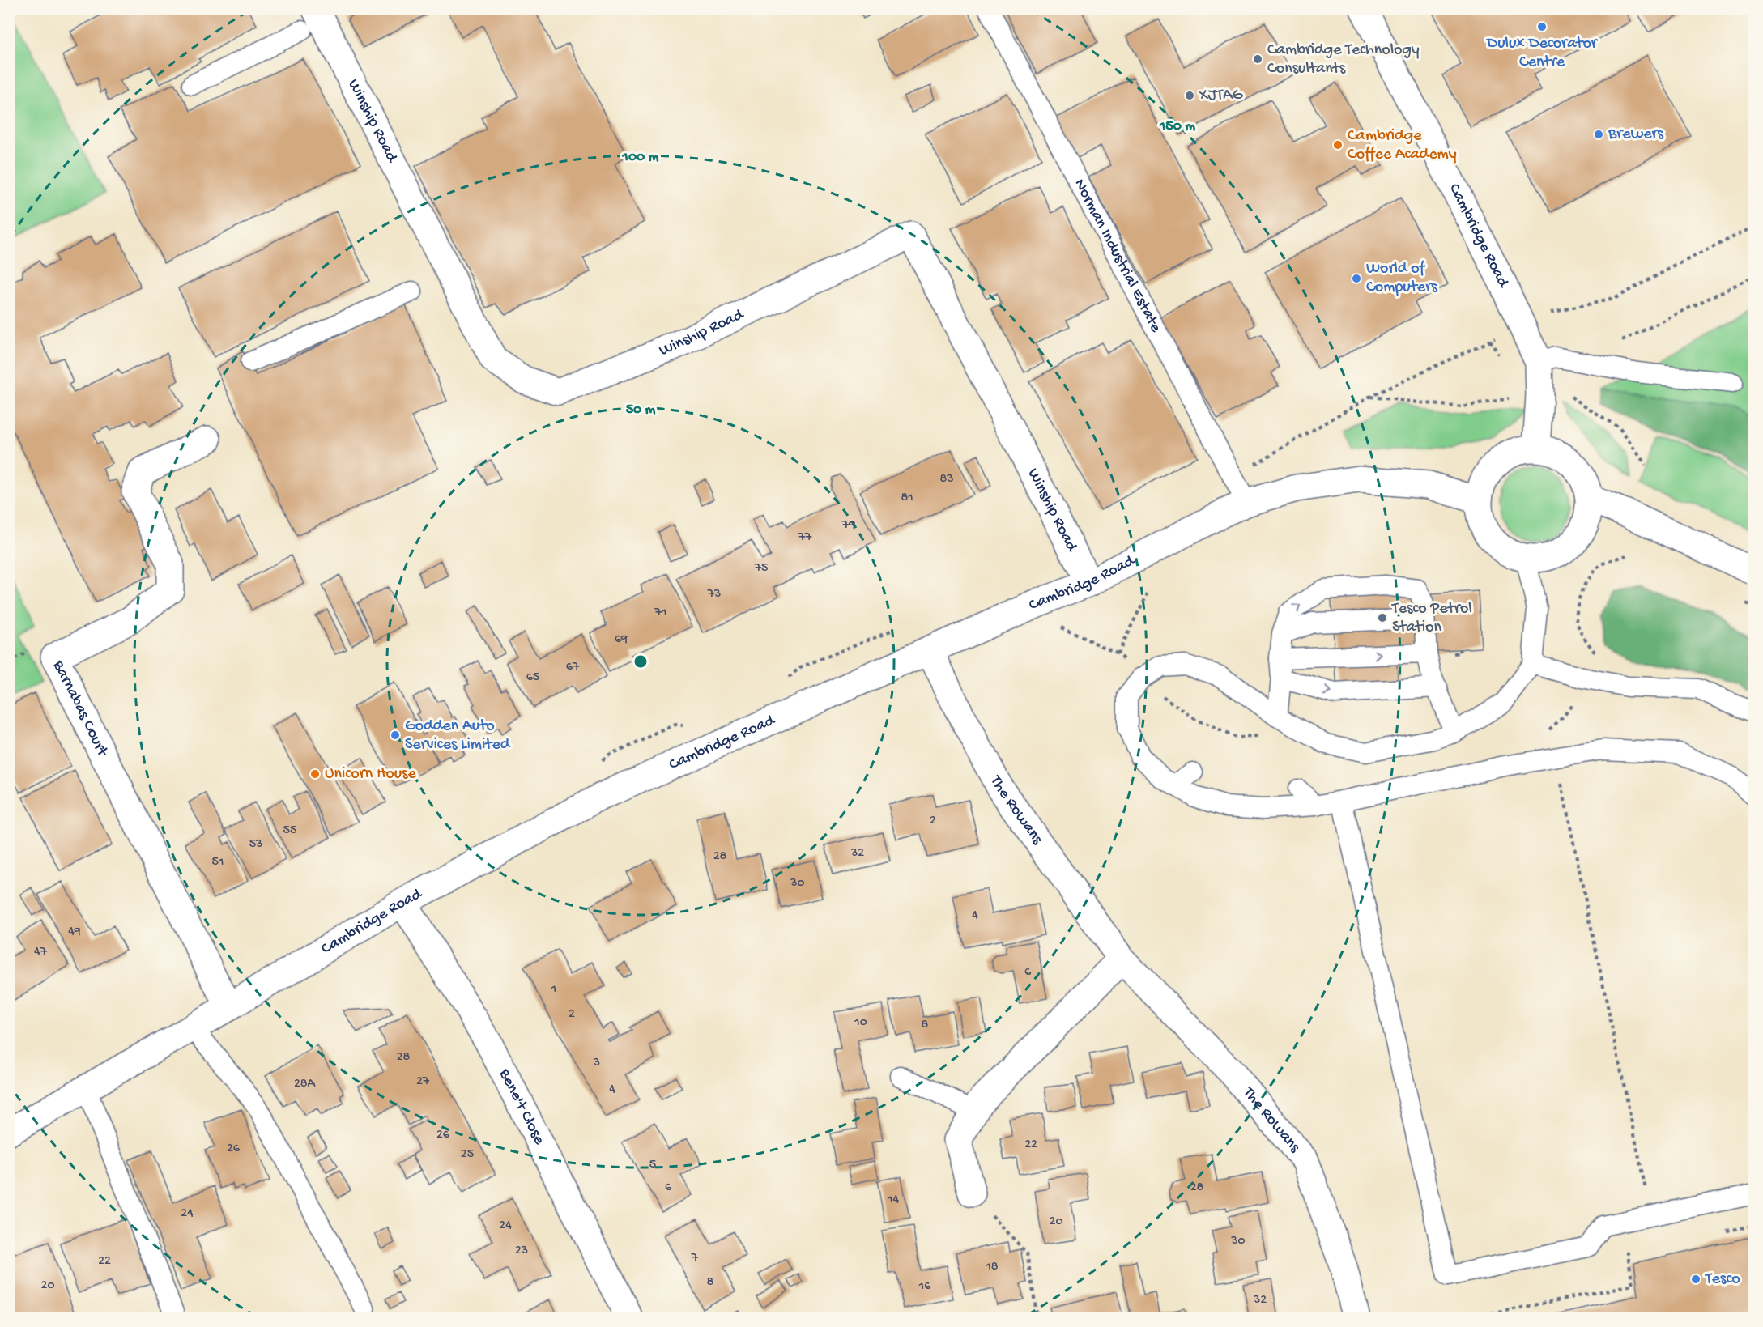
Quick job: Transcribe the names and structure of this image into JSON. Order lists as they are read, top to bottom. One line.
{"streets":{"street":["Winship Road","Cambridge Road","Barnabas Court","The Rowans","Bene't Close"],"lane":["Norman Industrial Estate"]},"crossings":[["Winship Road","Cambridge Road"],["Cambridge Road","Norman Industrial Estate"],["Cambridge Road","Barnabas Court"],["Cambridge Road","The Rowans"],["Cambridge Road","Bene't Close"]],"places":["Dulux Decorator Centre","Cambridge Technology Consultants","XJTAG","Brewers","Cambridge Coffee Academy","World of Computers","Tesco Petrol Station","Godden Auto Services Limited","Unicorn House","Tesco"],"house_numbers":["83","81","79","77","75","73","71","69","67","65","2","55","53","32","28","51","30","4","49","47","6","1","2","10","8","28","3","27","28A","4","26","22","26","25","5","6","28","14","24","20","24","30","23","7","22","18","8","20","16","32"],"rings":["150 m","100 m","50 m"]}
